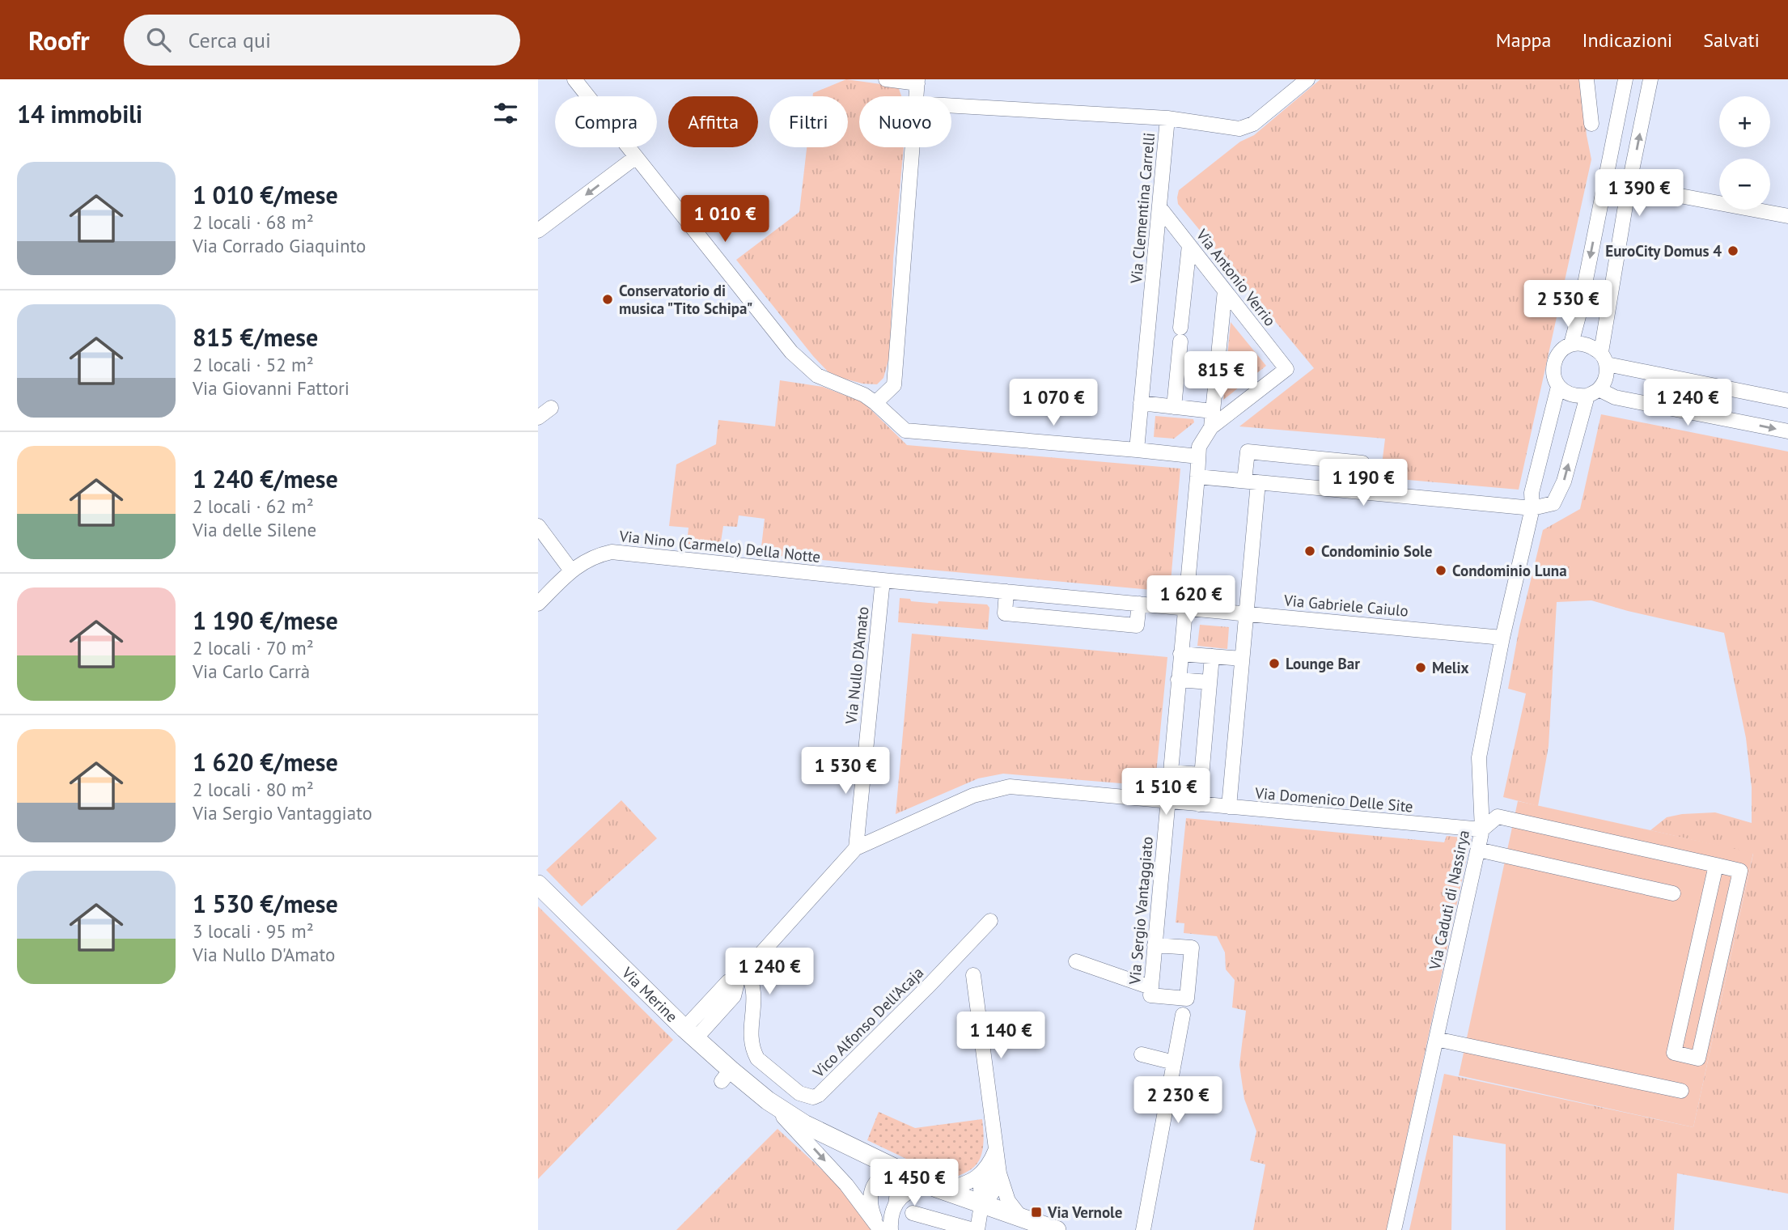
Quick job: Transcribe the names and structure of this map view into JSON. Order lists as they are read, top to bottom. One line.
{"streets":{"main road":["Via Merine"],"street":["Via Clementina Carrelli","Via Antonio Verrio","Via Nino (Carmelo) Della Notte","Via Gabriele Caiulo","Via Nullo D'Amato","Via Domenico Delle Site","Via Caduti di Nassirya","Via Sergio Vantaggiato","Vico Alfonso Dell'Acaja"]},"crossings":[["Via Clementina Carrelli","Via Antonio Verrio"],["Via Nino (Carmelo) Della Notte","Via Gabriele Caiulo"],["Via Nino (Carmelo) Della Notte","Via Nullo D'Amato"],["Via Gabriele Caiulo","Via Nullo D'Amato"],["Via Gabriele Caiulo","Via Caduti di Nassirya"],["Via Gabriele Caiulo","Via Sergio Vantaggiato"],["Via Nullo D'Amato","Via Domenico Delle Site"],["Via Domenico Delle Site","Via Caduti di Nassirya"],["Via Domenico Delle Site","Via Sergio Vantaggiato"]],"places":{"other":["EuroCity Domus 4","Conservatorio di musica \"Tito Schipa\"","Condominio Sole","Condominio Luna","Lounge Bar","Melix"],"transit":["Via Vernole"]},"page":{"header":"Roofr","search":"Cerca qui","nav":["Mappa","Indicazioni","Salvati"],"heading":"14 immobili","map_buttons":["+","−"],"chip":["Compra","Affitta","Filtri","Nuovo"],"list":[{"name":"1 010 €/mese","note":"2 locali · 68 m² · Via Corrado Giaquinto"},{"name":"815 €/mese","note":"2 locali · 52 m² · Via Giovanni Fattori"},{"name":"1 240 €/mese","note":"2 locali · 62 m² · Via delle Silene"},{"name":"1 190 €/mese","note":"2 locali · 70 m² · Via Carlo Carrà"},{"name":"1 620 €/mese","note":"2 locali · 80 m² · Via Sergio Vantaggiato"},{"name":"1 530 €/mese","note":"3 locali · 95 m² · Via Nullo D'Amato"}],"price":["1 390 €","1 010 €","2 530 €","815 €","1 070 €","1 240 €","1 190 €","1 620 €","1 530 €","1 510 €","1 240 €","1 140 €","2 230 €","1 450 €"]}}
